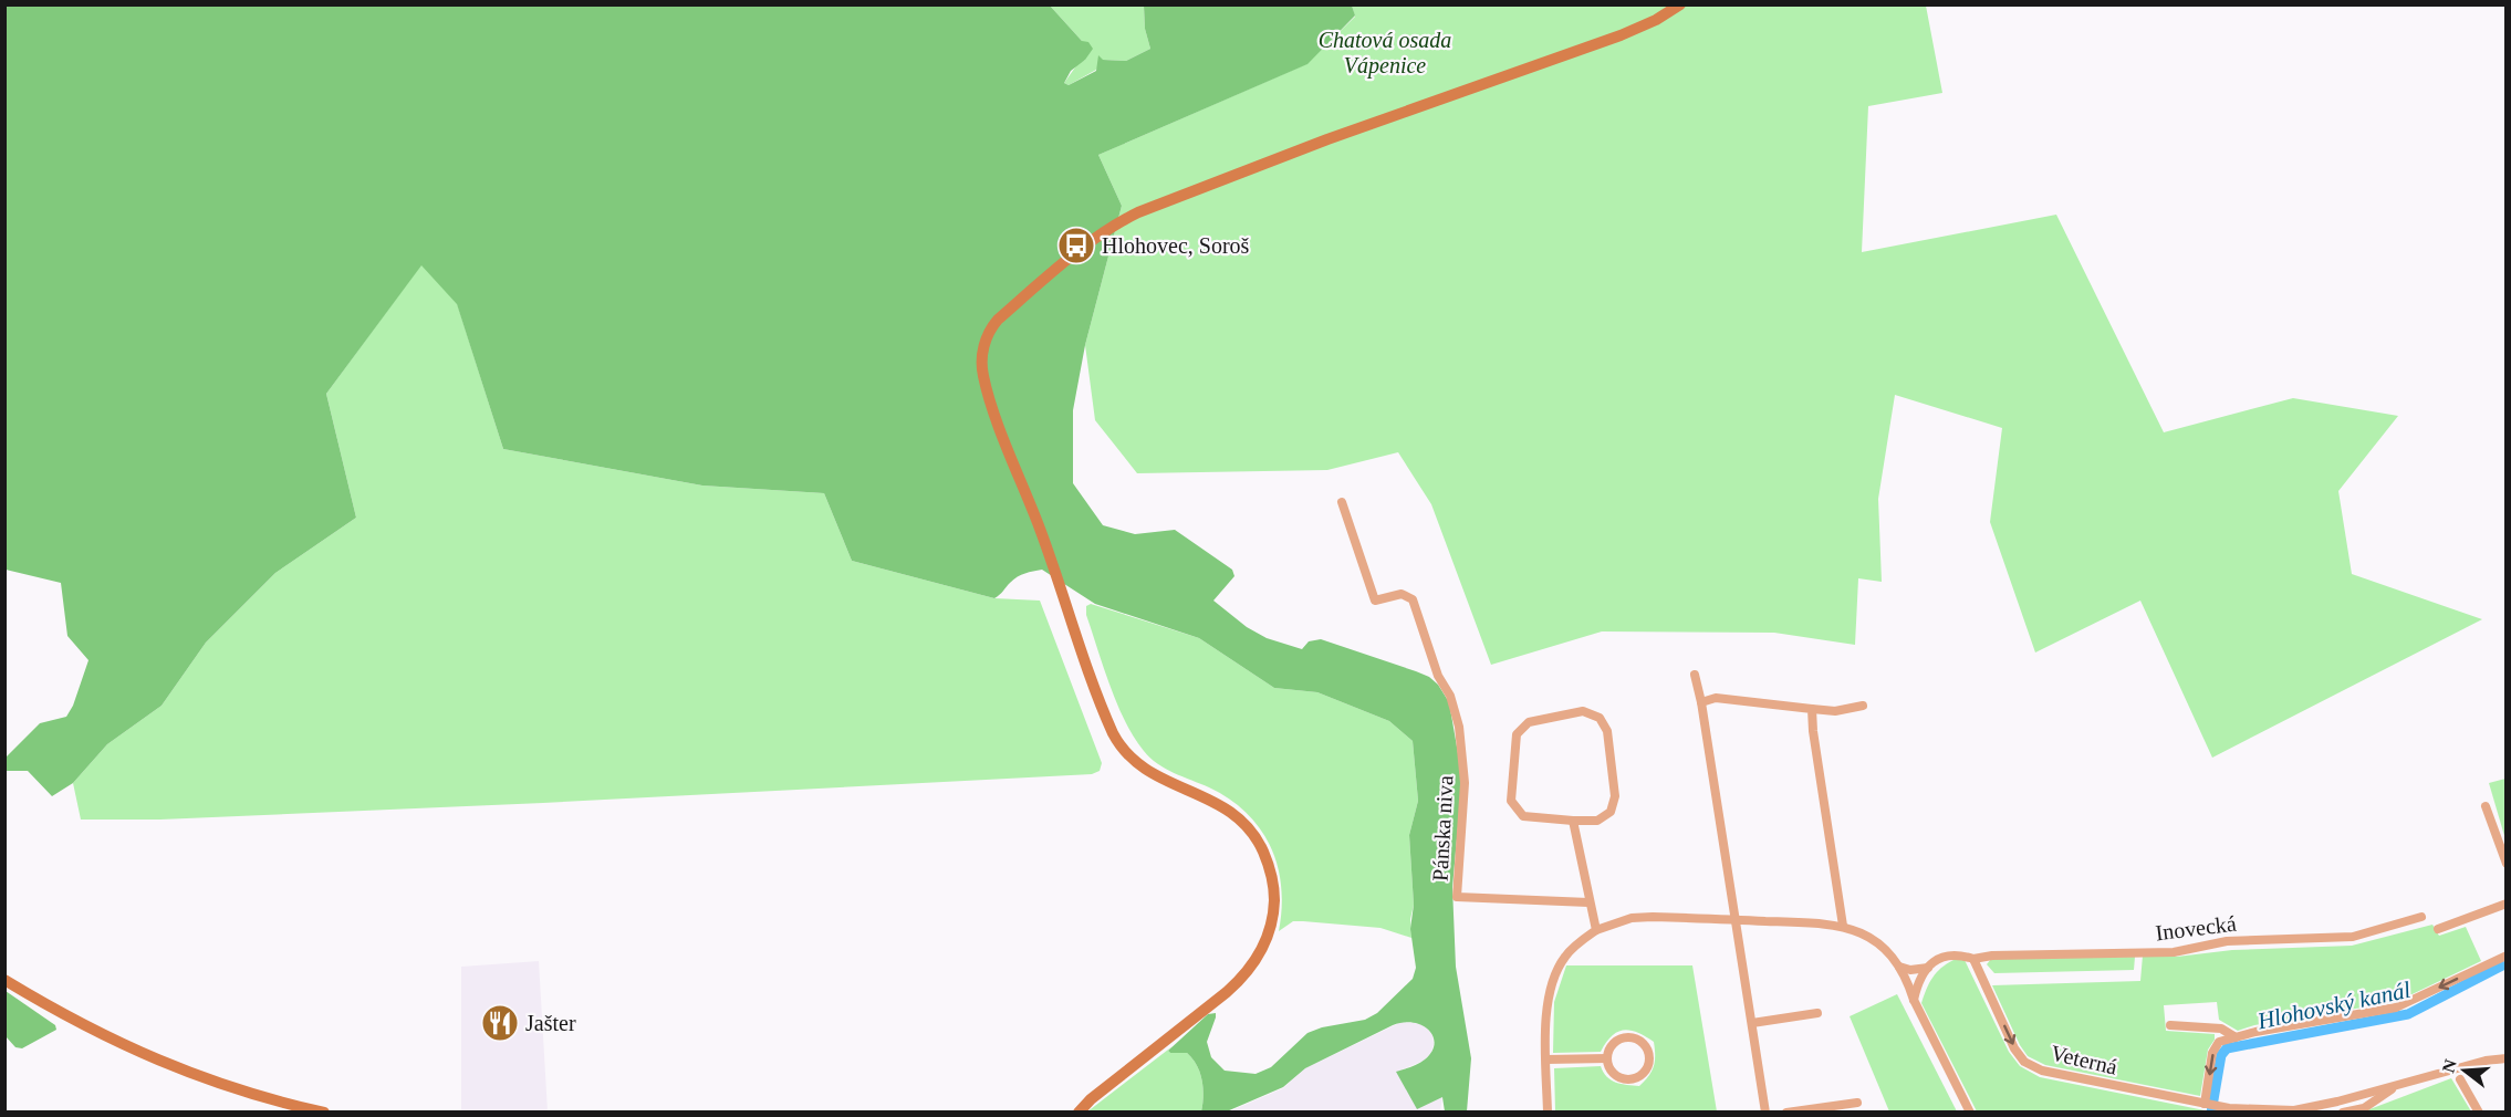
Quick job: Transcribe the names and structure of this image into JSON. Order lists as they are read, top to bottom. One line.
{"streets":{"street":["Pánska niva","Inovecká","Veterná"]},"crossings":[["Inovecká","Veterná"]],"one_way":["Veterná"],"water":["Hlohovský kanál"],"parks":["Chatová osada Vápenice"],"places":{"bus stop":["Hlohovec, Soroš"],"restaurant":["Jašter"]},"north":"left"}
